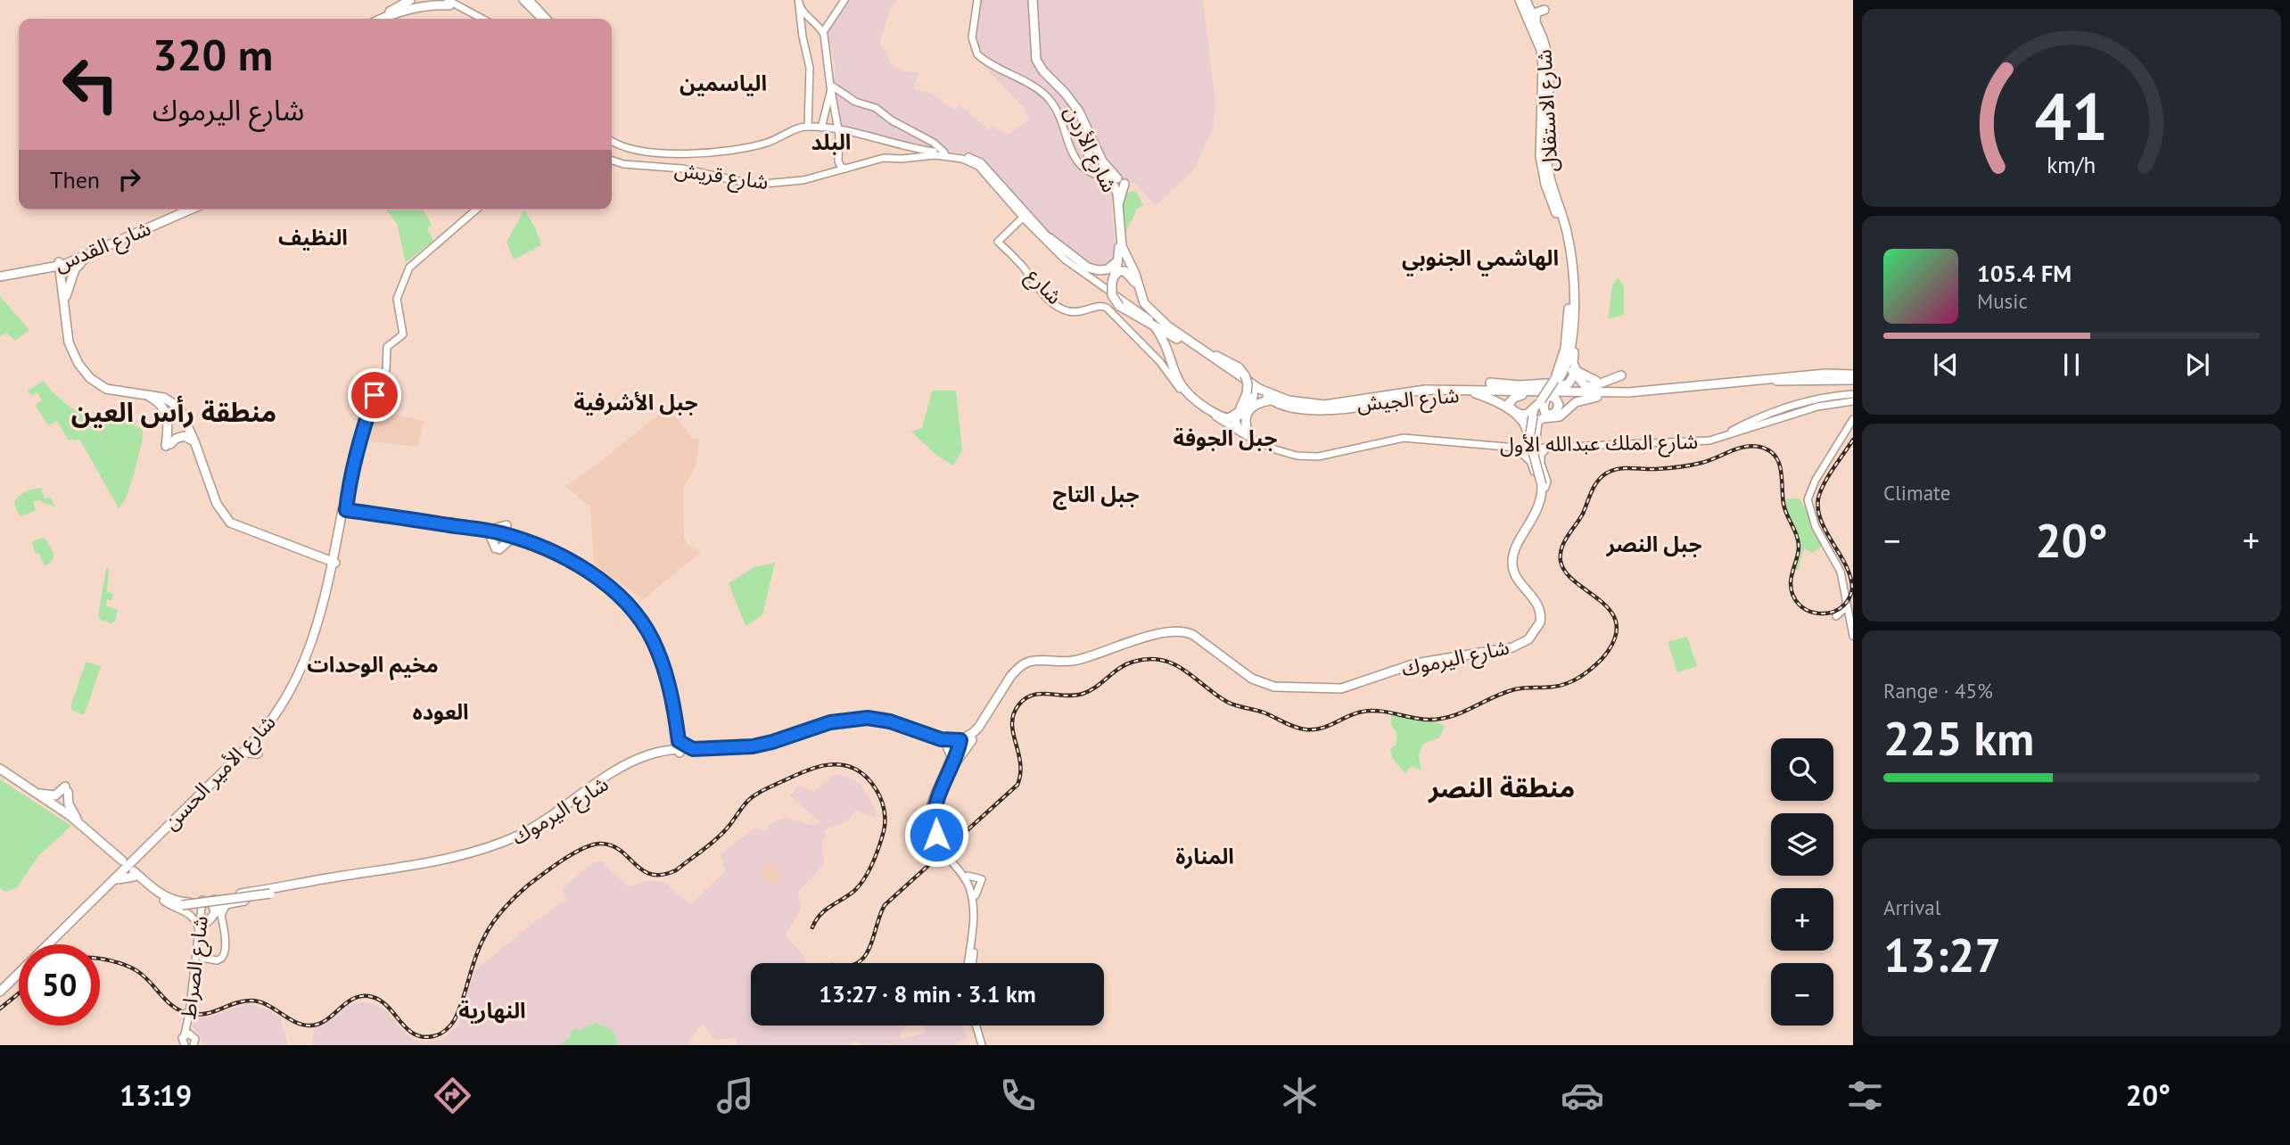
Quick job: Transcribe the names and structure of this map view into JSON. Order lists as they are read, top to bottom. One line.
{"streets":{"highway":["شارع الاستقلال","شارع الأردن","شارع القدس","شارع الجيش","شارع اليرموك","شارع الأمير الحسن"],"main road":["شارع قريش","شارع الملك عبدالله الأول","شارع الصراط"]},"crossings":[["شارع الاستقلال","شارع الجيش"],["شارع الاستقلال","شارع اليرموك"],["شارع الأردن","شارع الجيش"],["شارع الجيش","شارع اليرموك"],["شارع اليرموك","شارع الصراط"]],"districts":["الياسمين","البلد","النظيف","الهاشمي الجنوبي","جبل الأشرفية","منطقة رأس العين","جبل الجوفة","جبل التاج","جبل النصر","مخيم الوحدات","العوده","منطقة النصر","المنارة","النهارية"],"page":{"turn":["320 m","شارع اليرموك"],"then":"Then","song":["105.4 FM","Music"],"tile":["Climate",["Range · 45%","225 km"],["Arrival","13:27"]],"heat":["−","20°","+"],"map_buttons":["+","−"],"limit":"50","trip":"13:27 · 8 min · 3.1 km","tabs":["13:19","20°"],"gauge":["41","km/h"]}}
